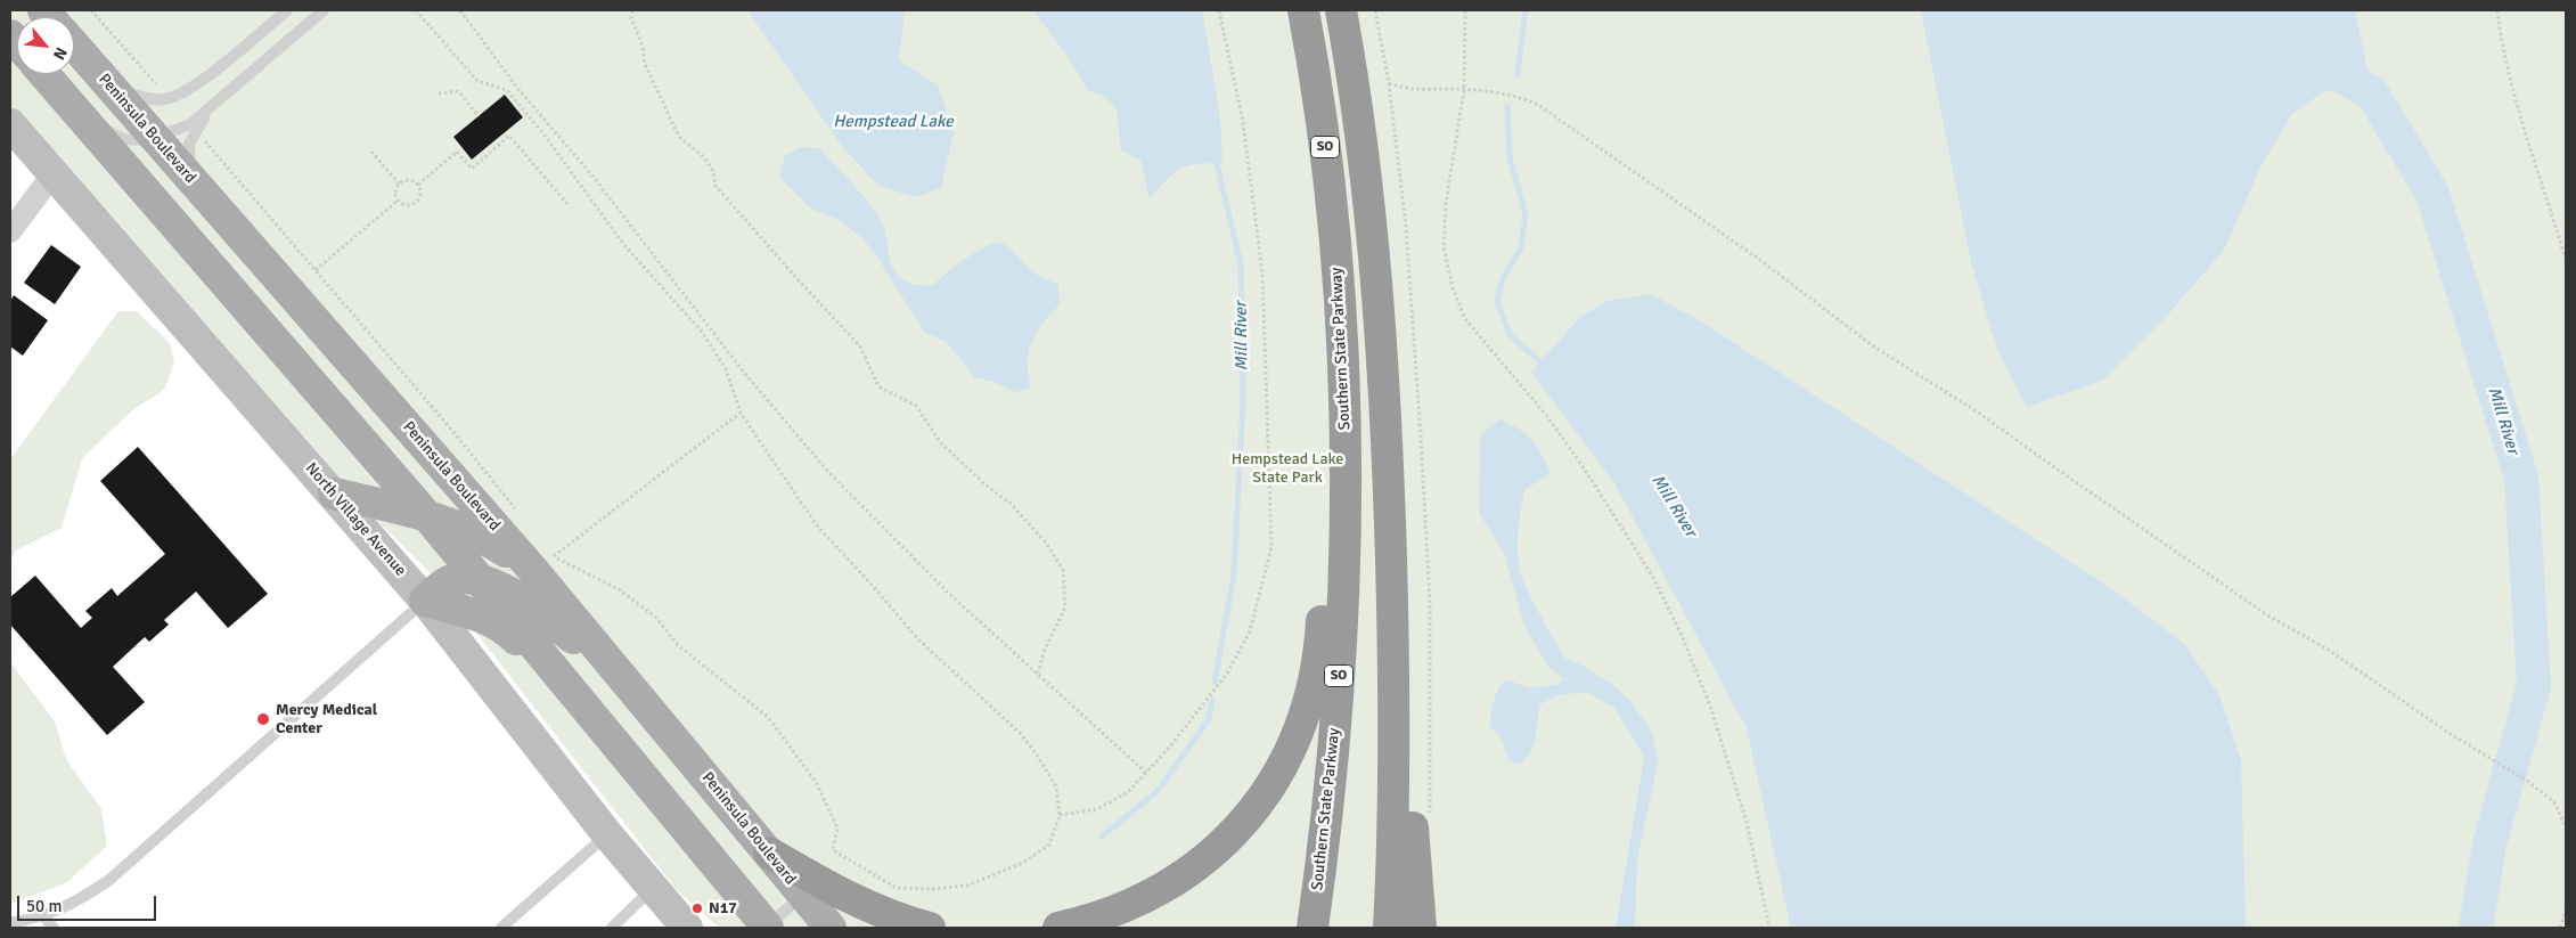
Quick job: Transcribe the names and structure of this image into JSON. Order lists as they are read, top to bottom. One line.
{"streets":{"highway":["SO","Southern State Parkway"],"main road":["Peninsula Boulevard"],"street":["North Village Avenue"]},"water":["Hempstead Lake","Mill River"],"parks":["Hempstead Lake State Park"],"places":["Mercy Medical Center","N17"],"scale_bar":"50 m","north":"bottom right"}
